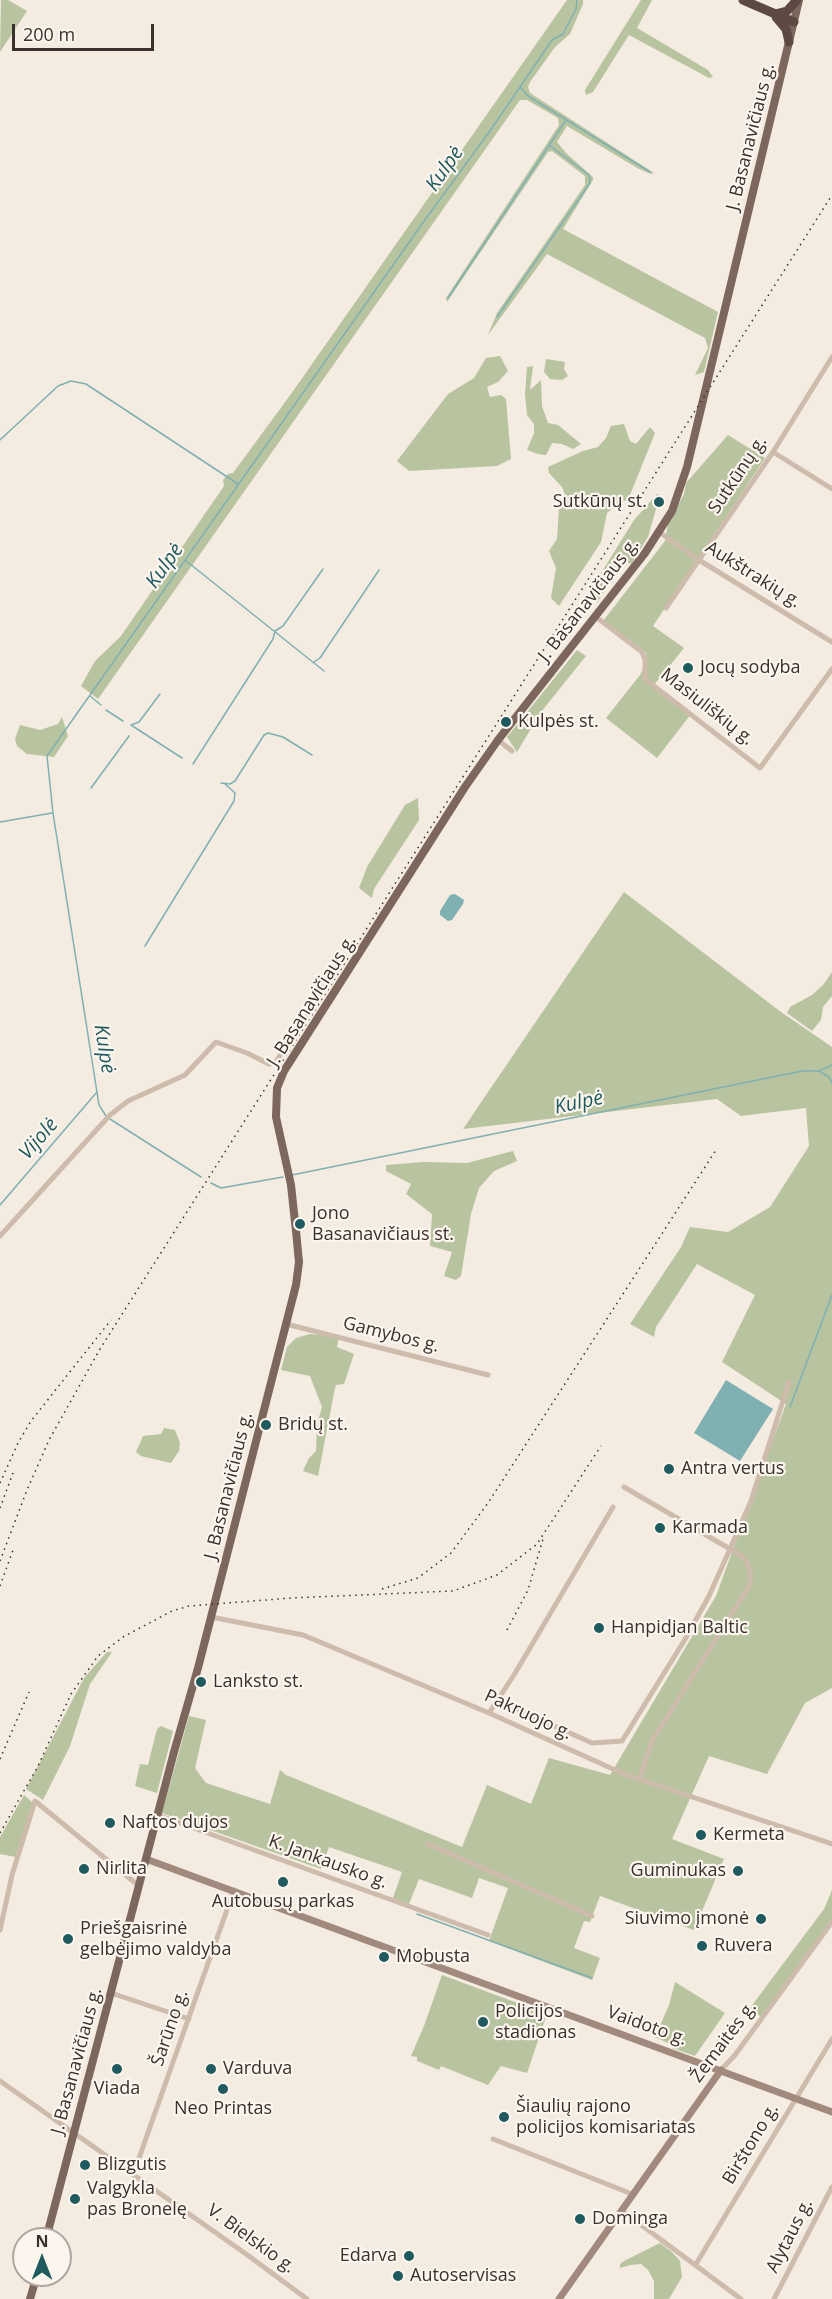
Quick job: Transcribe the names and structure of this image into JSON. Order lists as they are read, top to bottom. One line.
{"streets":{"main road":["J. Basanavičiaus g.","Vaidoto g.","Žemaitės g."],"street":["Sutkūnų g.","Aukštrakių g.","Masiuliškių g.","Gamybos g.","Pakruojo g.","K. Jankausko g.","Šarūno g.","Birštono g.","Alytaus g.","V. Bielskio g."]},"crossings":[["J. Basanavičiaus g.","Aukštrakių g."],["J. Basanavičiaus g.","Masiuliškių g."],["J. Basanavičiaus g.","Gamybos g."],["J. Basanavičiaus g.","Pakruojo g."],["J. Basanavičiaus g.","K. Jankausko g."],["J. Basanavičiaus g.","Vaidoto g."],["J. Basanavičiaus g.","V. Bielskio g."],["Sutkūnų g.","Aukštrakių g."],["Vaidoto g.","Šarūno g."],["Vaidoto g.","Žemaitės g."],["Vaidoto g.","Birštono g."],["Šarūno g.","V. Bielskio g."]],"water":["Kulpė","Vijolė"],"places":["Sutkūnų st.","Jocų sodyba","Kulpės st.","Jono Basanavičiaus st.","Bridų st.","Antra vertus","Karmada","Hanpidjan Baltic","Lanksto st.","Naftos dujos","Kermeta","Nirlita","Guminukas","Autobusų parkas","Siuvimo įmonė","Priešgaisrinė gelbėjimo valdyba","Ruvera","Mobusta","Policijos stadionas","Viada","Varduva","Neo Printas","Šiaulių rajono policijos komisariatas","Blizgutis","Valgykla pas Bronelę","Dominga","Edarva","Autoservisas"],"scale_bar":"200 m","north":"top"}
